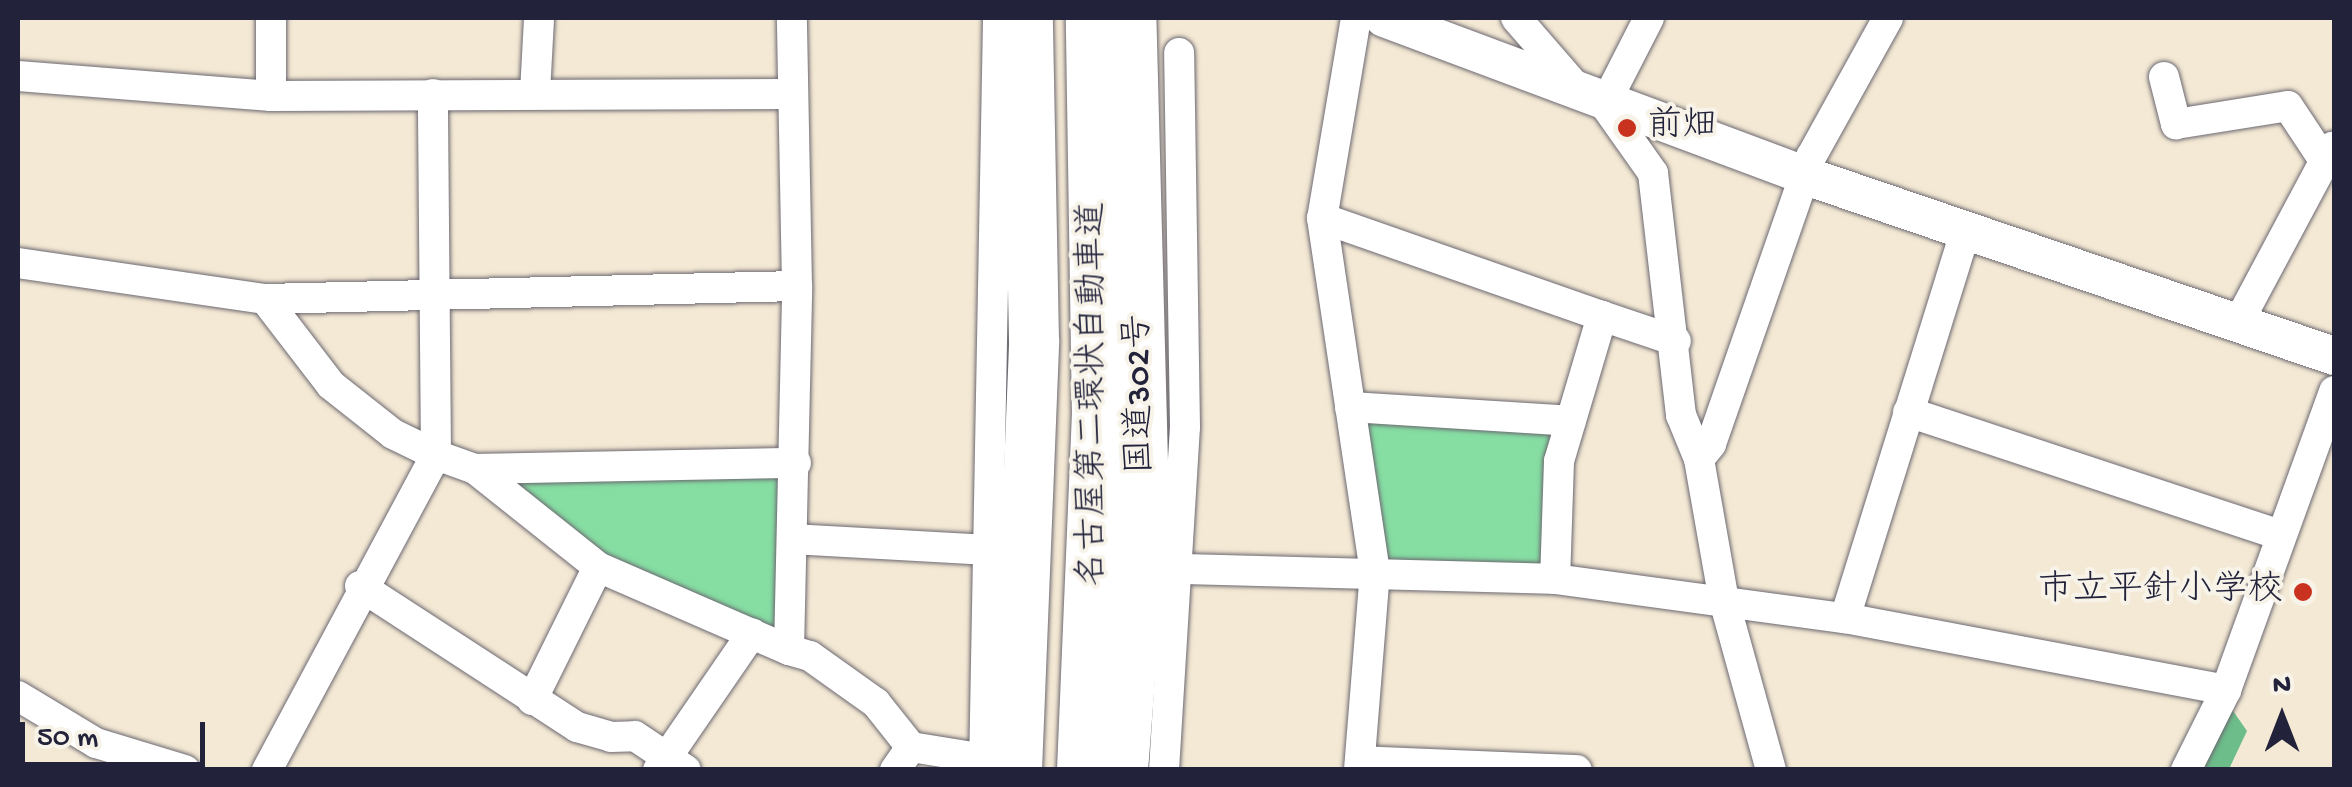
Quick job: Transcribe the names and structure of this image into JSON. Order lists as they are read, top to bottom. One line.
{"streets":{"highway":["名古屋第二環状自動車道","国道302号"]},"places":["前畑","市立平針小学校"],"scale_bar":"50 m","north":"top"}
